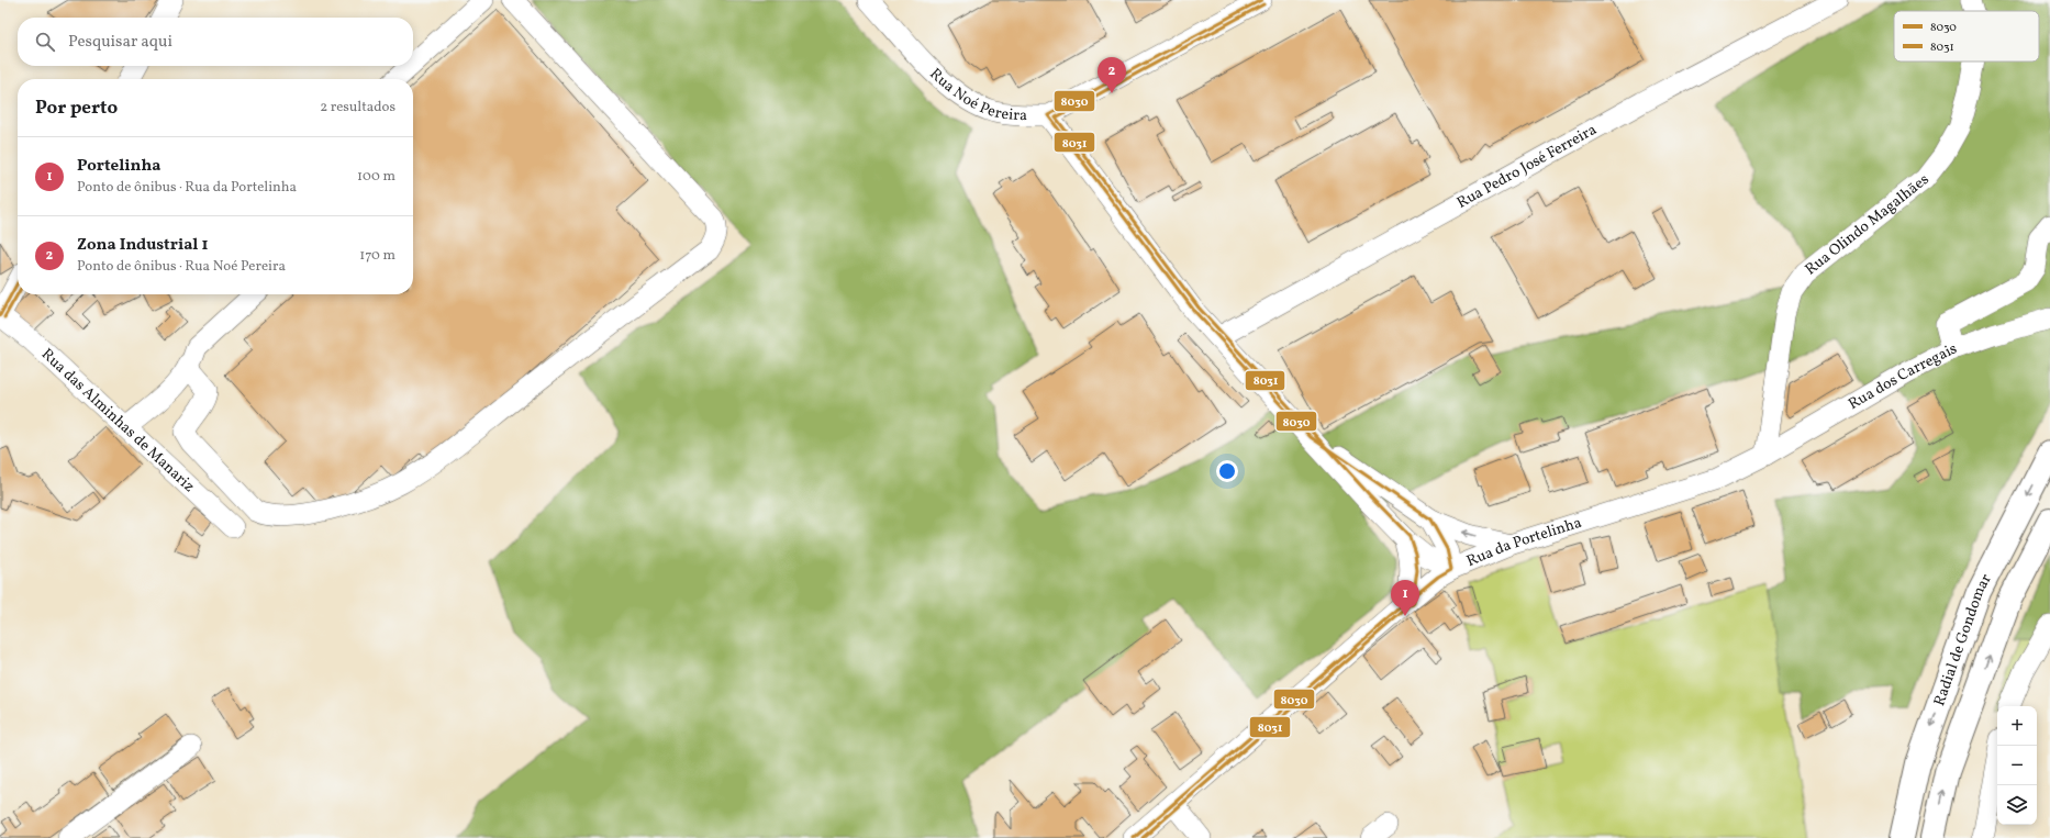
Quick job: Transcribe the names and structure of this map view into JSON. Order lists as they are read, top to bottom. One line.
{"streets":{"highway":["Radial de Gondomar"],"street":["Rua Noé Pereira","Rua Pedro José Ferreira","Rua Olindo Magalhães","Rua dos Carregais","Rua das Alminhas de Manariz","Rua da Portelinha"]},"crossings":[["Rua Noé Pereira","Rua Pedro José Ferreira"],["Rua Noé Pereira","Rua da Portelinha"],["Rua Olindo Magalhães","Rua dos Carregais"],["Rua Olindo Magalhães","Rua da Portelinha"],["Rua dos Carregais","Rua da Portelinha"]],"lines":["transit line 8030","transit line 8031"],"legend":["8030","8031"],"page":{"search":"Pesquisar aqui","pins":["2","1"],"heading":["Por perto","2 resultados"],"list":[{"mark":"1","name":"Portelinha","note":"Ponto de ônibus · Rua da Portelinha","value":"100 m"},{"mark":"2","name":"Zona Industrial 1","note":"Ponto de ônibus · Rua Noé Pereira","value":"170 m"}],"map_buttons":["+","−"]}}
